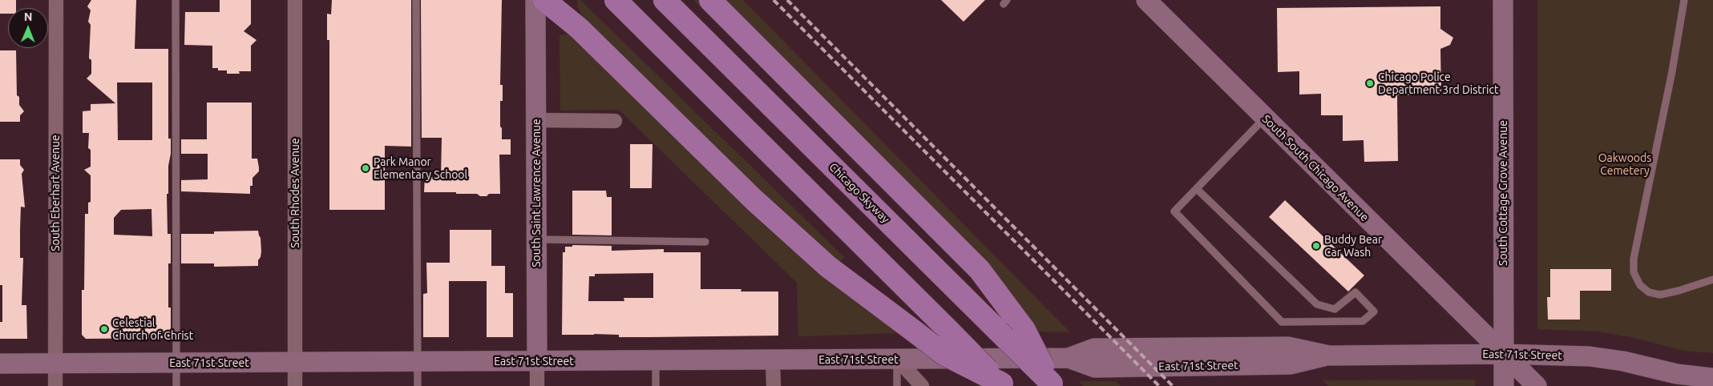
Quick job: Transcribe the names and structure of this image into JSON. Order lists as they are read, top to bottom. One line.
{"streets":{"highway":["Chicago Skyway"],"main road":["South South Chicago Avenue","South Saint Lawrence Avenue","South Cottage Grove Avenue","East 71st Street"],"street":["South Eberhart Avenue","South Rhodes Avenue"]},"crossings":[["South South Chicago Avenue","South Cottage Grove Avenue"],["South South Chicago Avenue","East 71st Street"],["South Eberhart Avenue","East 71st Street"],["South Rhodes Avenue","East 71st Street"],["South Saint Lawrence Avenue","East 71st Street"],["South Cottage Grove Avenue","East 71st Street"]],"parks":["Oakwoods Cemetery"],"places":["Chicago Police Department 3rd District","Park Manor Elementary School","Buddy Bear Car Wash","Celestial Church of Christ"],"north":"top"}
